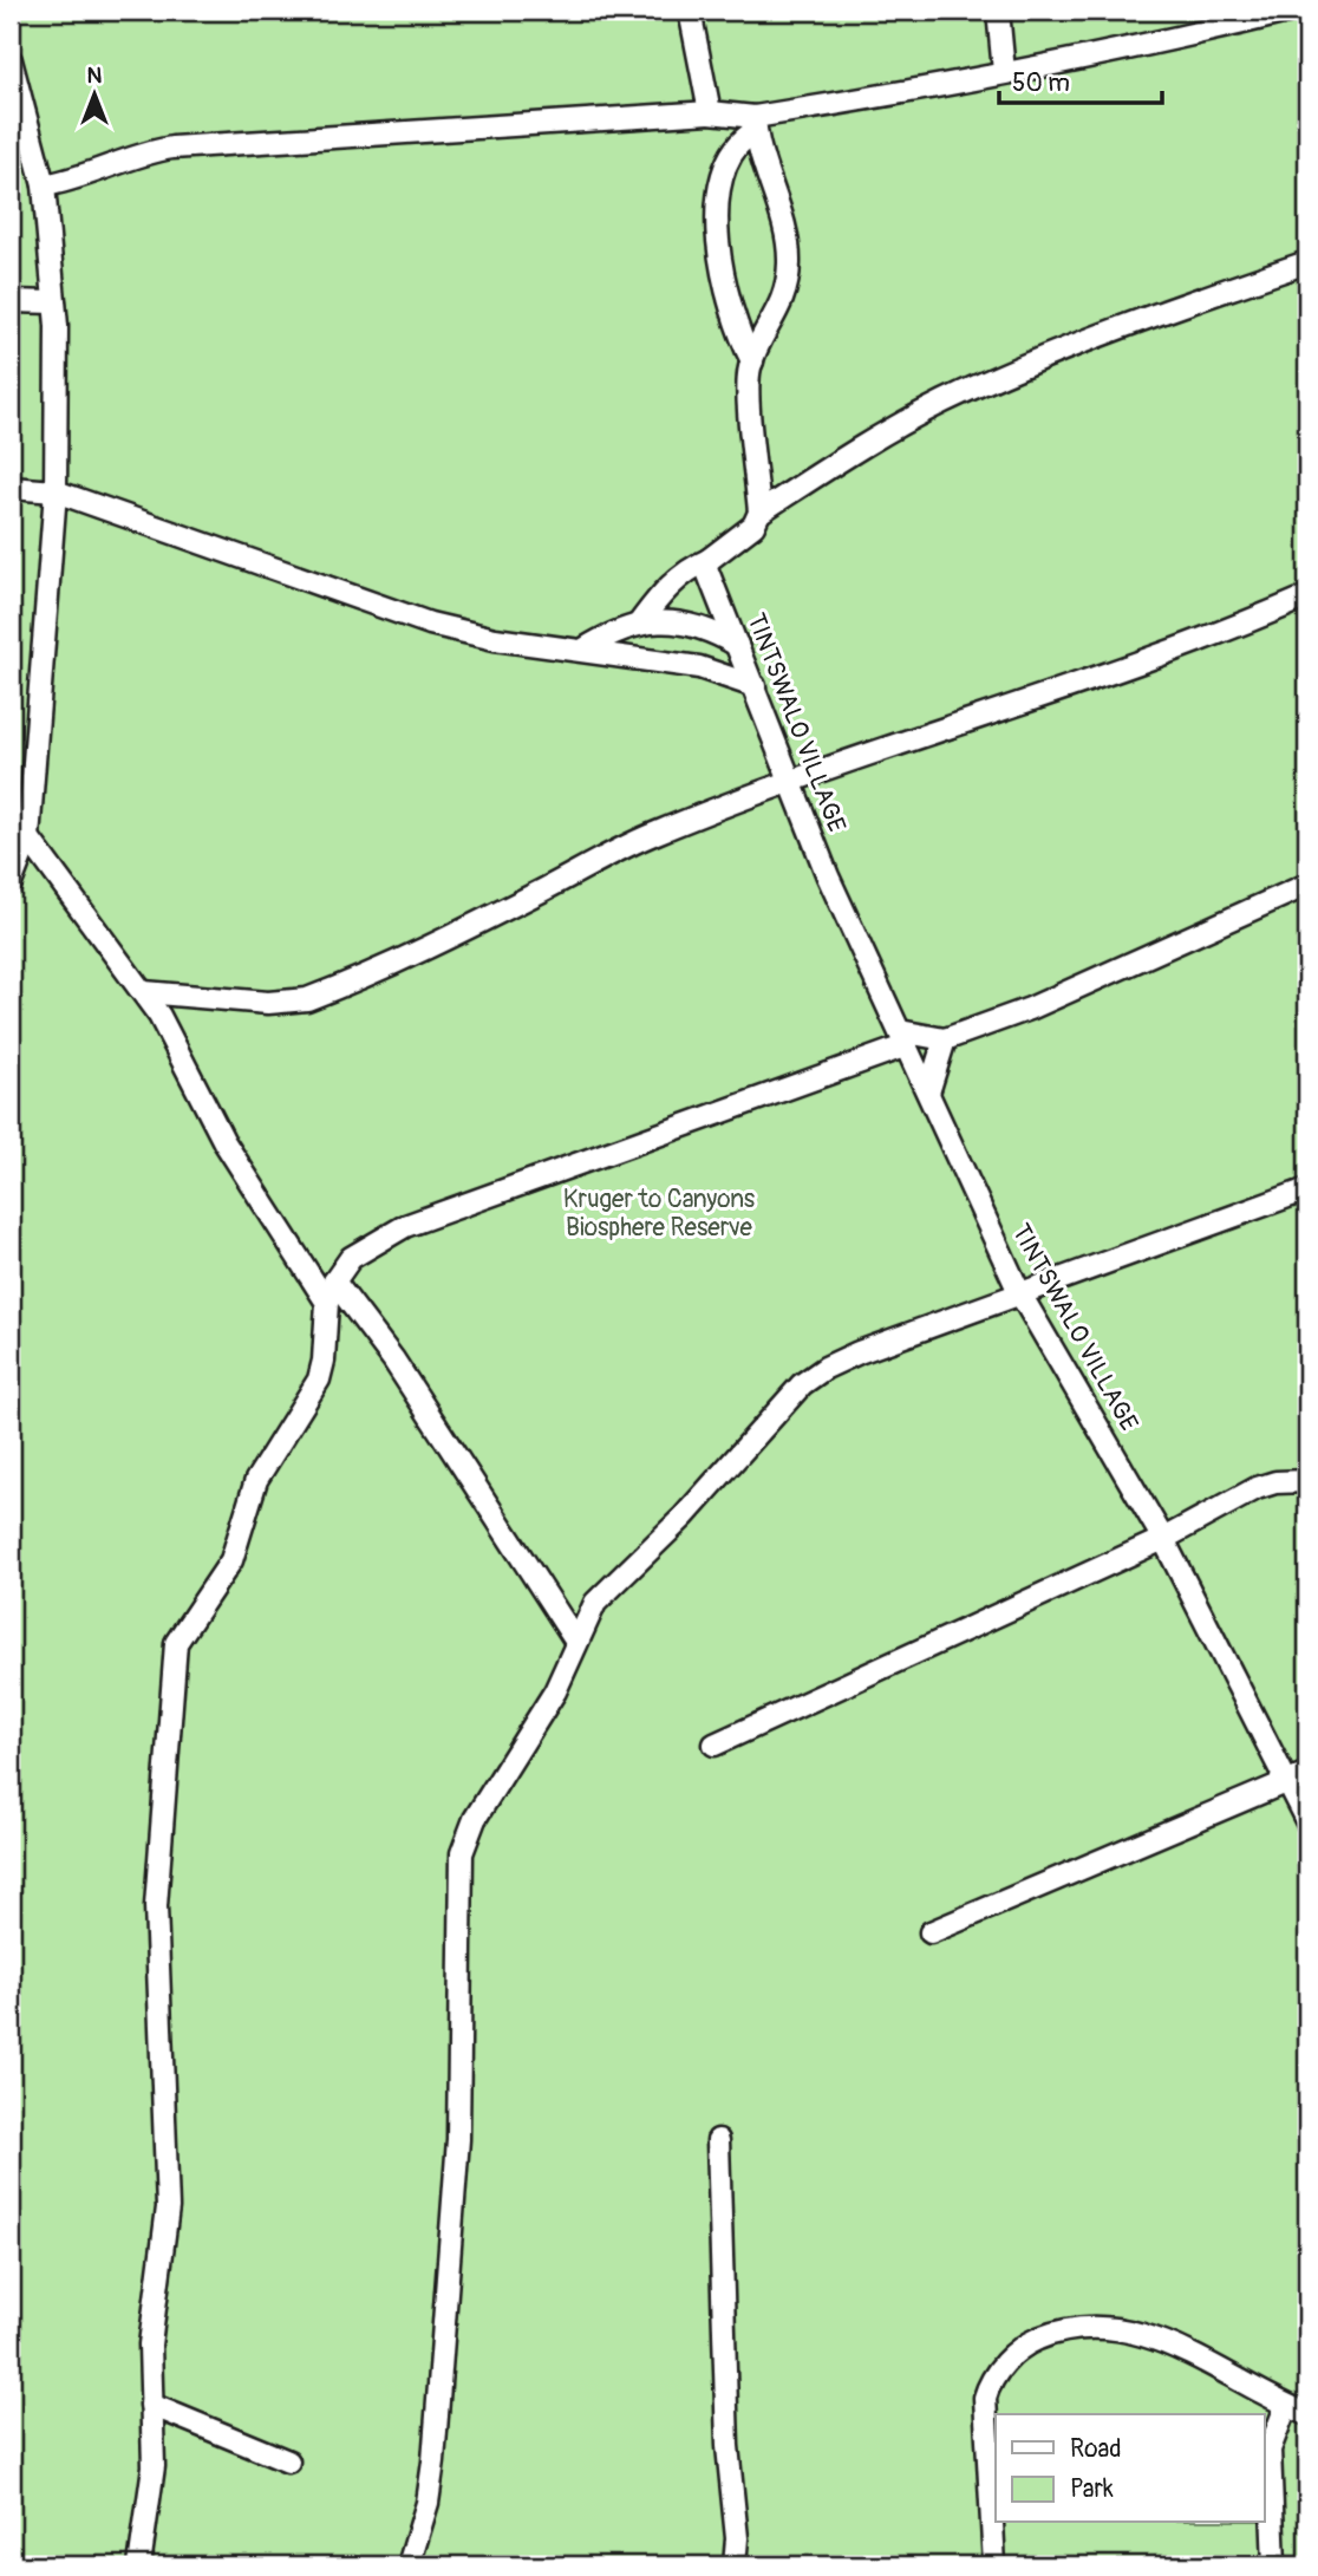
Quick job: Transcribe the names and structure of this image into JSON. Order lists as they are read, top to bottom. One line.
{"streets":{"street":["TINTSWALO VILLAGE"]},"parks":["Kruger to Canyons Biosphere Reserve"],"legend":["Road","Park"],"scale_bar":"50 m","north":"top"}
